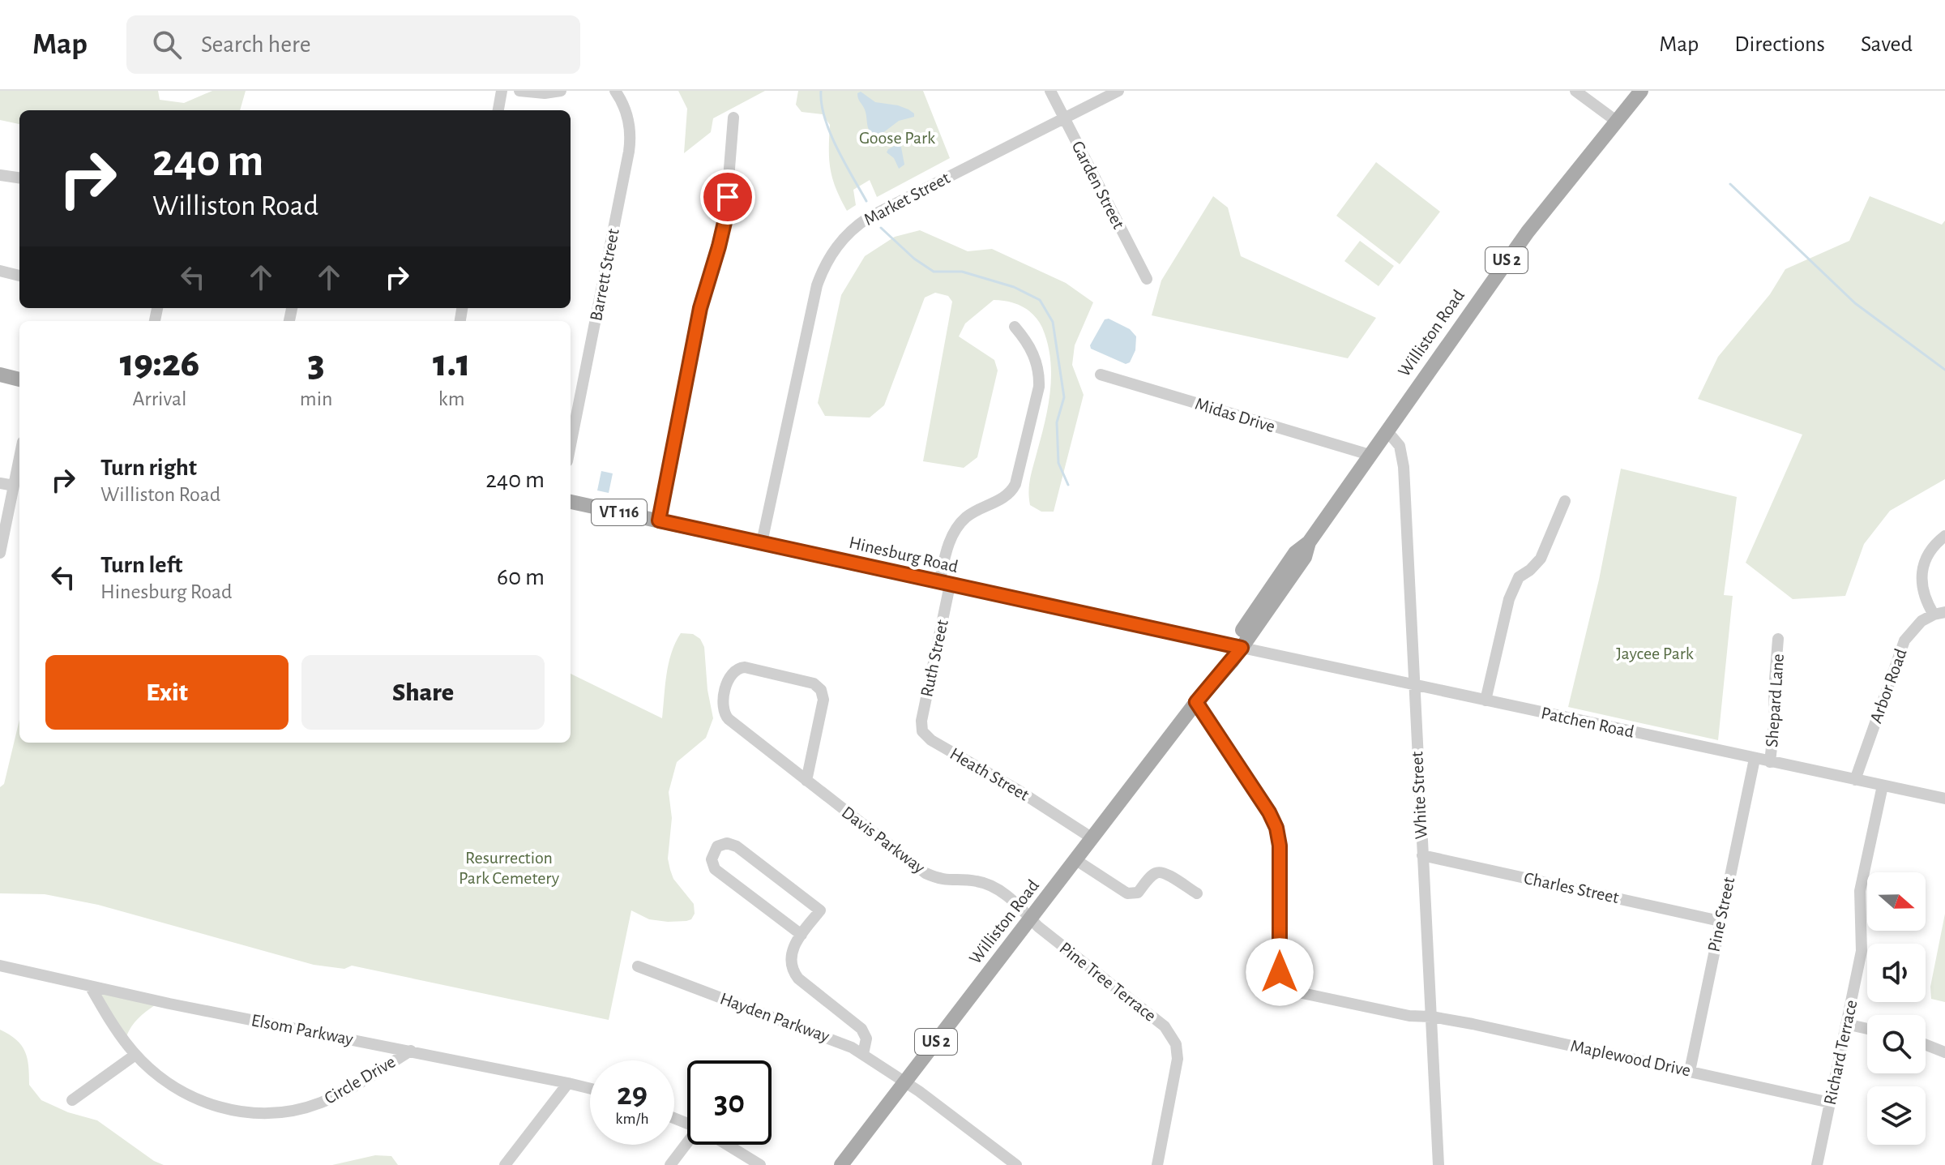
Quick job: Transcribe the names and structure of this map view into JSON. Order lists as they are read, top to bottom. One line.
{"streets":{"main road":["US 2","Williston Road","VT 116","Hinesburg Road"],"street":["Garden Street","Market Street","Barrett Street","Midas Drive","Ruth Street","Arbor Road","Shepard Lane","Patchen Road","Heath Street","White Street","Davis Parkway","Charles Street","Pine Street","Pine Tree Terrace","Hayden Parkway","Elsom Parkway","Richard Terrace","Maplewood Drive","Circle Drive"]},"crossings":[["Garden Street","Market Street"],["Market Street","Hinesburg Road"],["Williston Road","Midas Drive"],["Williston Road","Hinesburg Road"],["Williston Road","Patchen Road"],["Williston Road","Heath Street"],["Williston Road","White Street"],["Williston Road","Davis Parkway"],["Williston Road","Pine Tree Terrace"],["Williston Road","Hayden Parkway"],["Williston Road","Maplewood Drive"],["Hinesburg Road","Ruth Street"],["Hinesburg Road","Patchen Road"],["Ruth Street","Heath Street"],["Arbor Road","Patchen Road"],["Shepard Lane","Patchen Road"],["Patchen Road","White Street"],["Patchen Road","Pine Street"],["Patchen Road","Richard Terrace"],["White Street","Charles Street"],["White Street","Maplewood Drive"],["Davis Parkway","Pine Tree Terrace"],["Charles Street","Pine Street"],["Pine Street","Maplewood Drive"],["Elsom Parkway","Circle Drive"],["Richard Terrace","Maplewood Drive"]],"parks":["Goose Park","Jaycee Park","Resurrection Park Cemetery"],"north":"right","page":{"header":"Map","search":"Search here","nav":["Map","Directions","Saved"],"turn":["240 m","Williston Road"],"eta":["19:26","Arrival","3","min","1.1","km"],"list":[{"name":"Turn right","note":"Williston Road","value":"240 m"},{"name":"Turn left","note":"Hinesburg Road","value":"60 m"}],"buttons":["Exit","Share"],"speed":"29 km/h","limit":"30"}}
